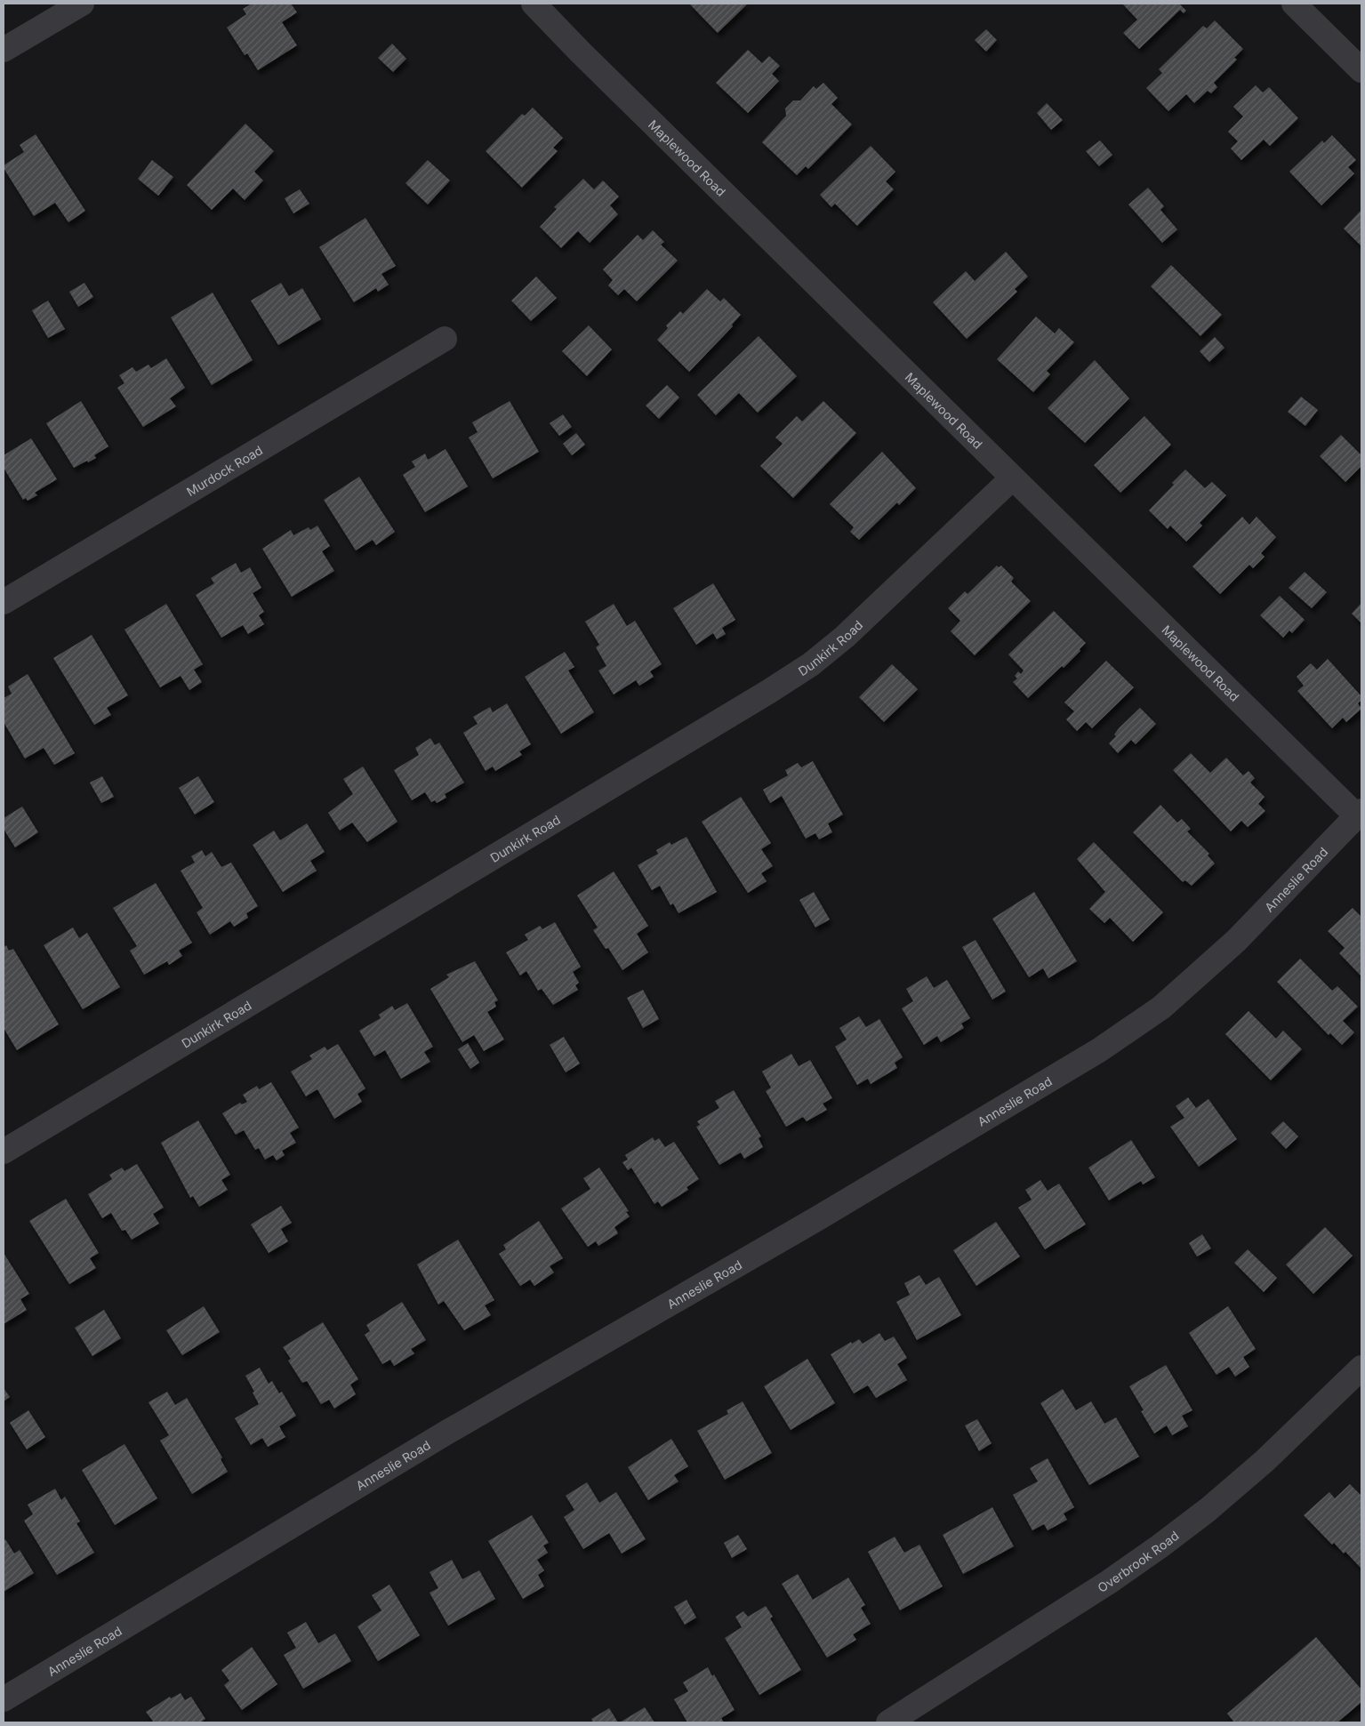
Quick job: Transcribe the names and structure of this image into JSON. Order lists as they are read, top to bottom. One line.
{"streets":{"street":["Maplewood Road","Murdock Road","Dunkirk Road","Anneslie Road","Overbrook Road"]},"crossings":[["Maplewood Road","Dunkirk Road"],["Maplewood Road","Anneslie Road"]]}
